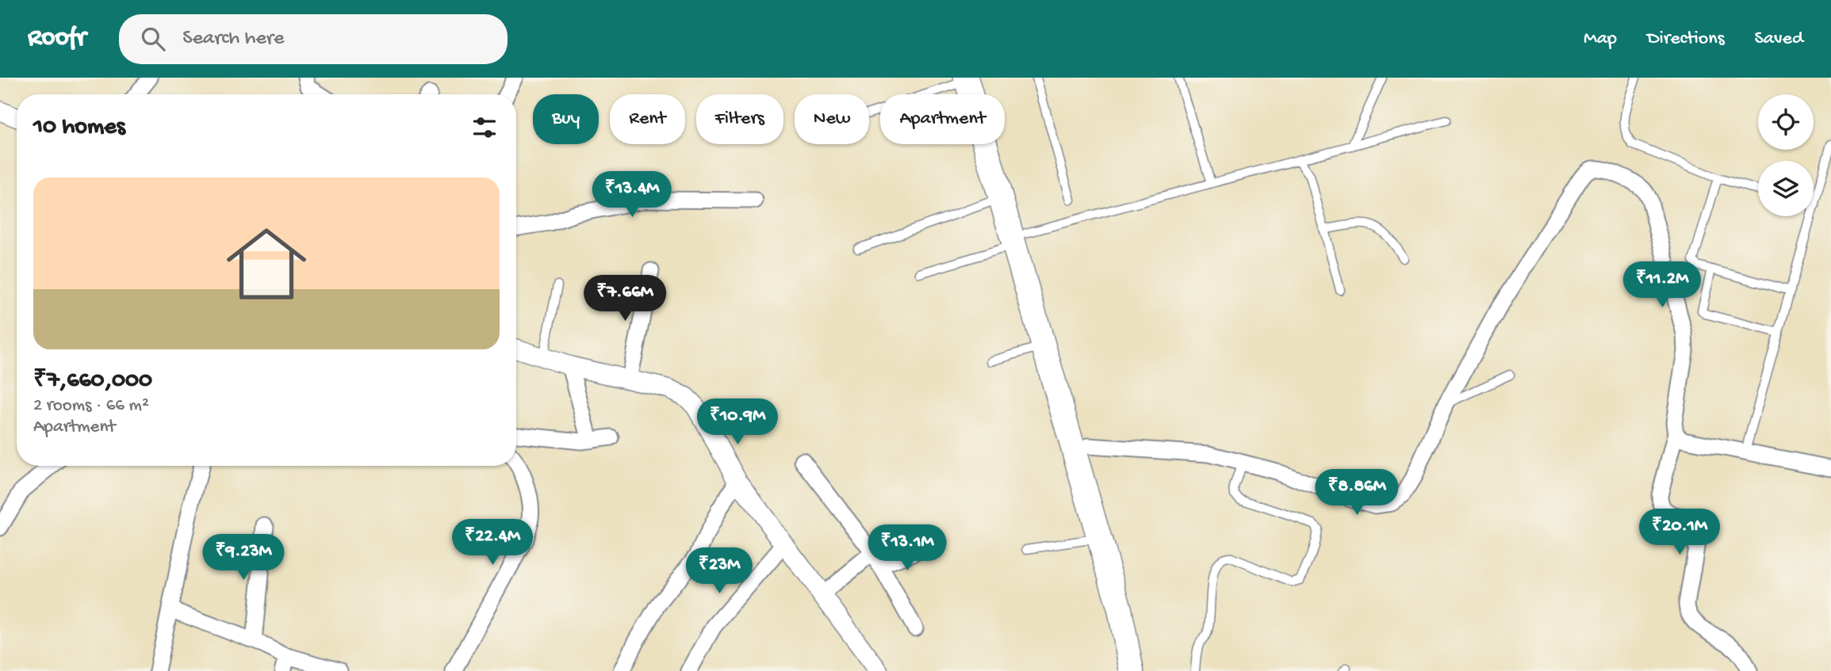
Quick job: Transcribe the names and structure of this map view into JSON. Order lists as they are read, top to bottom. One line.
{"page":{"header":"Roofr","search":"Search here","nav":["Map","Directions","Saved"],"chip":["Buy","Rent","Filters","New","Apartment"],"heading":"10 homes","list":[{"name":"₹7,660,000","note":"2 rooms · 66 m² · Apartment"}],"price":["₹13.4M","₹11.2M","₹7.66M","₹10.9M","₹8.86M","₹20.1M","₹22.4M","₹13.1M","₹9.23M","₹23M"]}}
